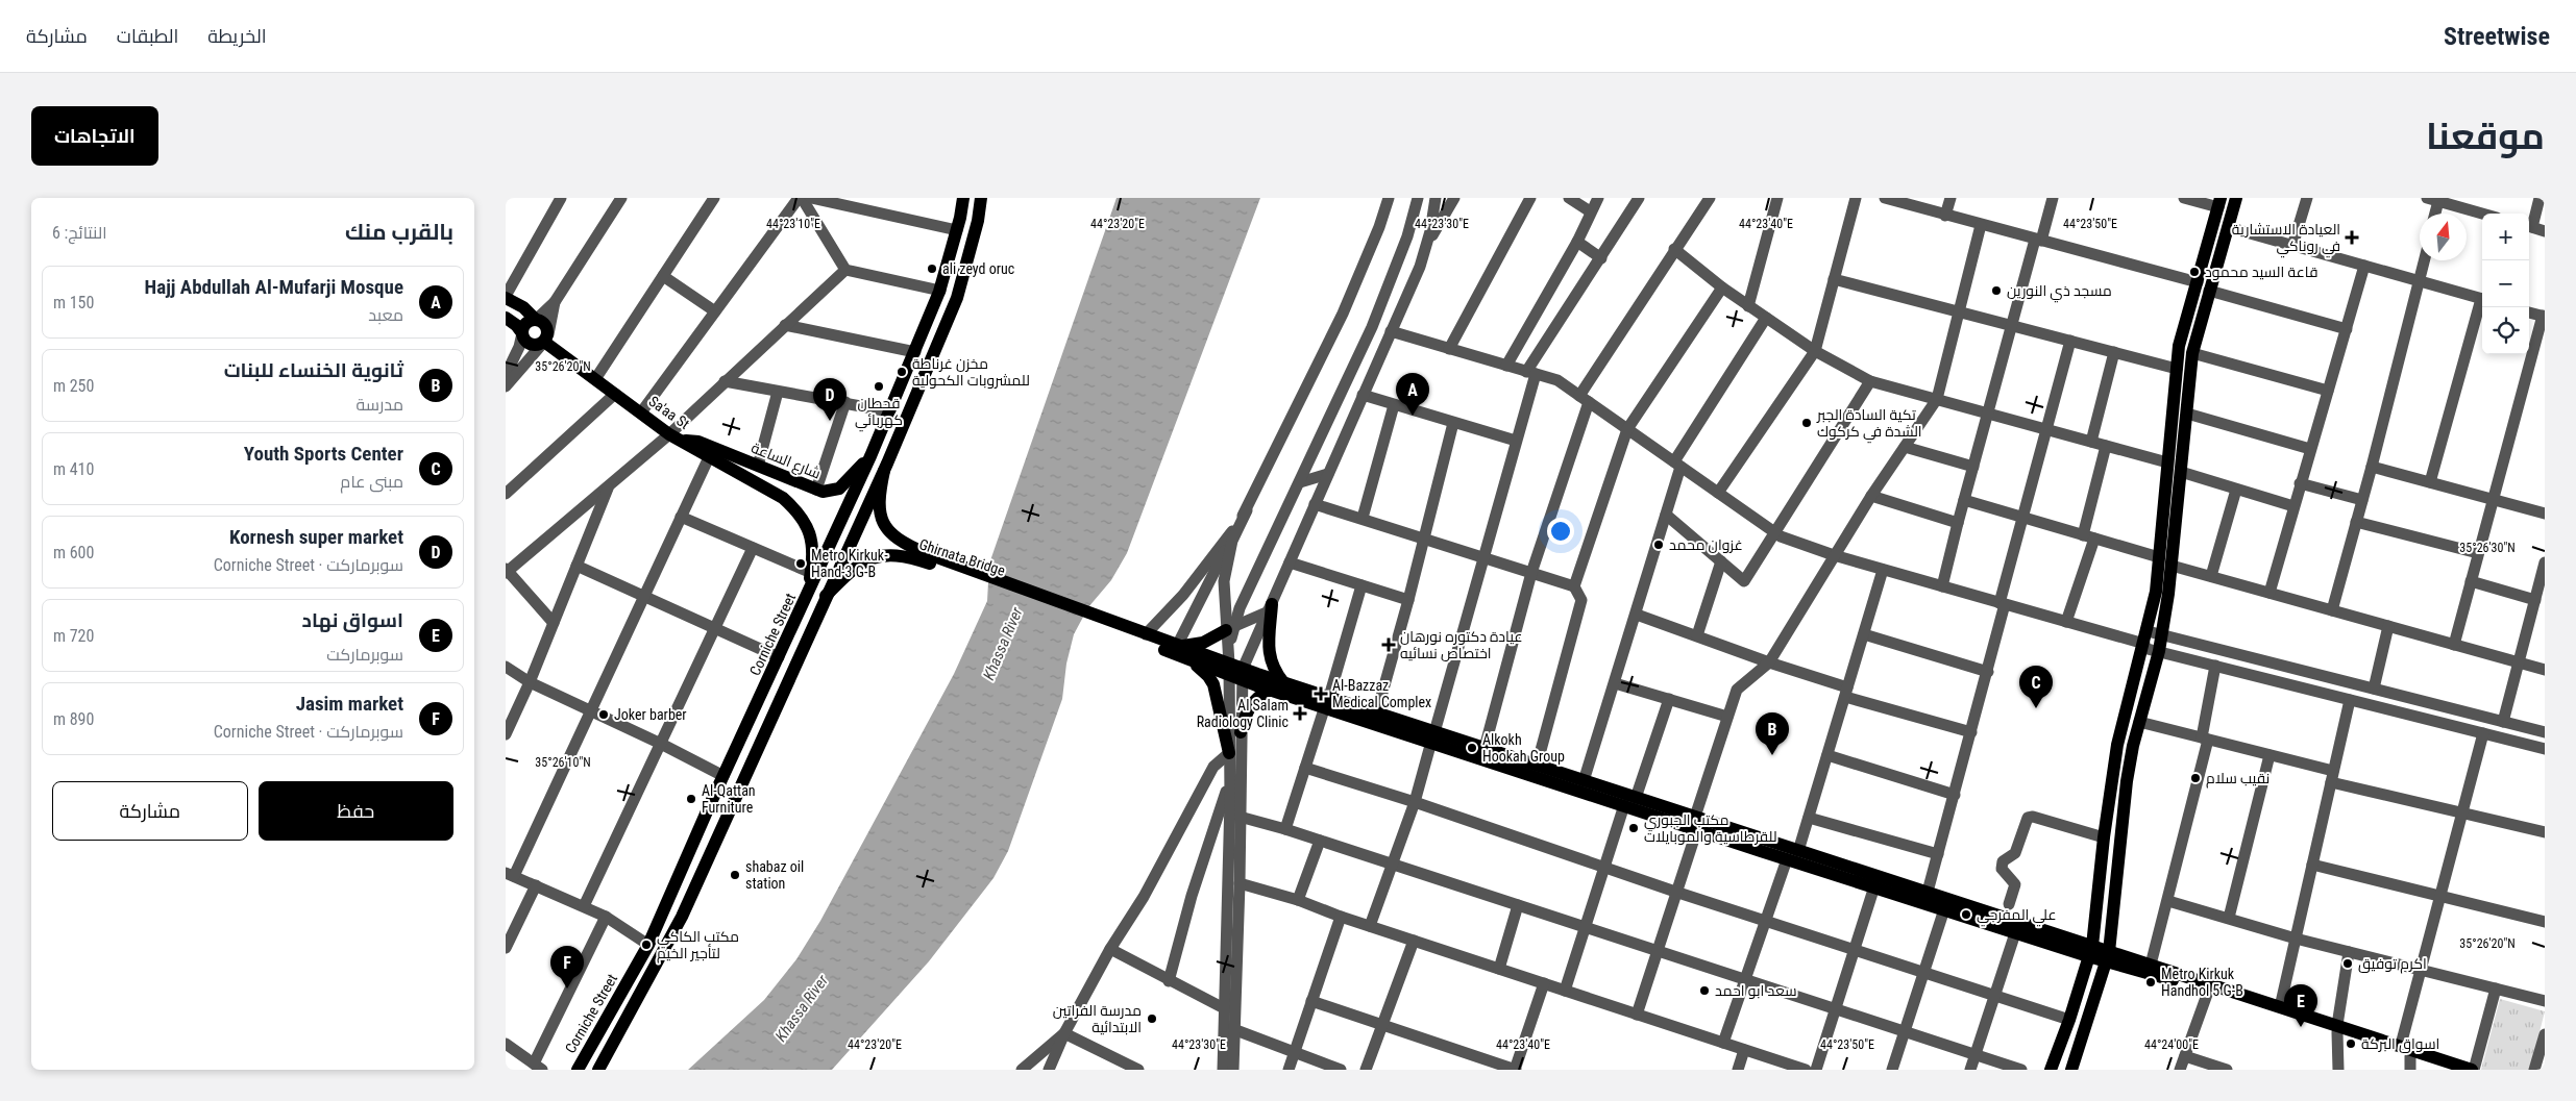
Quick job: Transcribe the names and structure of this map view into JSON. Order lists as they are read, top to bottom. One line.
{"streets":{"main road":["Sa'aa St","شارع الساعة","Ghirnata Bridge","Corniche Street"]},"crossings":[["Sa'aa St","شارع الساعة"],["Sa'aa St","Corniche Street"],["شارع الساعة","Corniche Street"]],"water":["Khassa River"],"places":{"health":["العيادة الاستشارية في روناكي","عيادة دكتوره نورهان اختصاص نسائيه","Al-Bazzaz Medical Complex","Al Salam Radiology Clinic"],"other":["ali zeyd oruc","قاعة السيد محمود","مسجد ذي النورين","مخزن غرناطة للمشروبات الكحولية","قحطان كهربائي","تكية السادة الجبر الشدة في كركوك","غزوان محمد","Metro Kirkuk- Hand-3 G-B","Joker barber","Alkokh Hookah Group","نقيب سلام","Al-Qattan Furniture","مكتب الجبوري للقرطاسية والموبايلات","shabaz oil station","علي المفرجي","مكتب الكاكي لتأجير الخيم","اكرم توفيق","Metro Kirkuk Handhol 5 G-B","سعد ابو احمد","مدرسة الفراتين الابتدائية","اسواق البركة"]},"north":"top","page":{"header":"Streetwise","nav":["الخريطة","الطبقات","مشاركة"],"title":"موقعنا","buttons":["الاتجاهات",["حفظ","مشاركة"]],"heading":["بالقرب منك","النتائج: 6"],"map_buttons":["+","−"],"list":[{"mark":"A","name":"Hajj Abdullah Al-Mufarji Mosque","note":"معبد","value":"150 m"},{"mark":"B","name":"ثانوية الخنساء للبنات","note":"مدرسة","value":"250 m"},{"mark":"C","name":"Youth Sports Center","note":"مبنى عام","value":"410 m"},{"mark":"D","name":"Kornesh super market","note":"سوبرماركت · Corniche Street","value":"600 m"},{"mark":"E","name":"اسواق نهاد","note":"سوبرماركت","value":"720 m"},{"mark":"F","name":"Jasim market","note":"سوبرماركت · Corniche Street","value":"890 m"}],"pins":["A","D","C","B","F","E"]},"coordinates":["44°23'10\"E","44°23'20\"E","44°23'30\"E","44°23'40\"E","44°23'50\"E","35°26'20\"N","35°26'30\"N","35°26'10\"N","44°24'00\"E"]}
